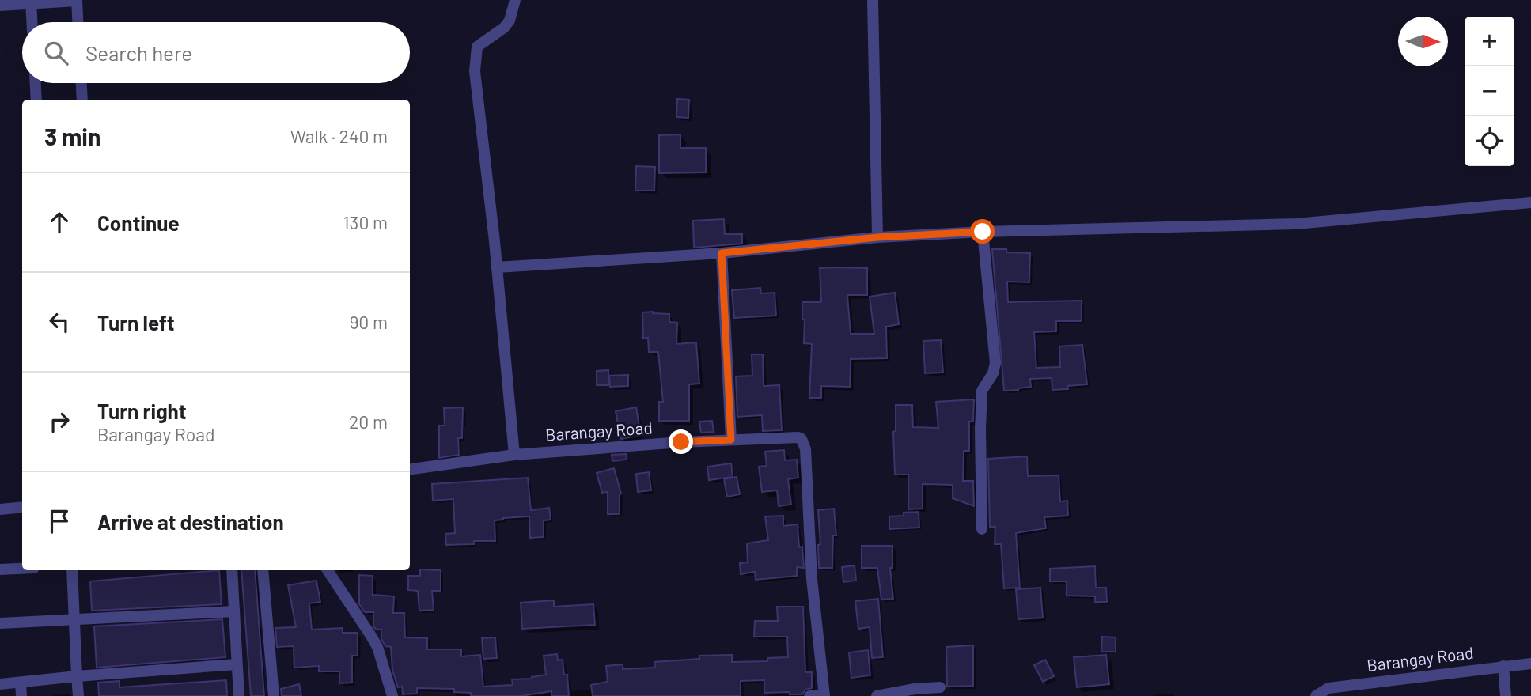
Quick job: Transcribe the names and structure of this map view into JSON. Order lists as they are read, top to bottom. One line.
{"streets":{"street":["Barangay Road"]},"north":"right","page":{"map_buttons":["+","−"],"search":"Search here","heading":["3 min","Walk · 240 m"],"list":[["Continue","130 m"],["Turn left","90 m"],["Turn right","Barangay Road","20 m"],"Arrive at destination"]}}
